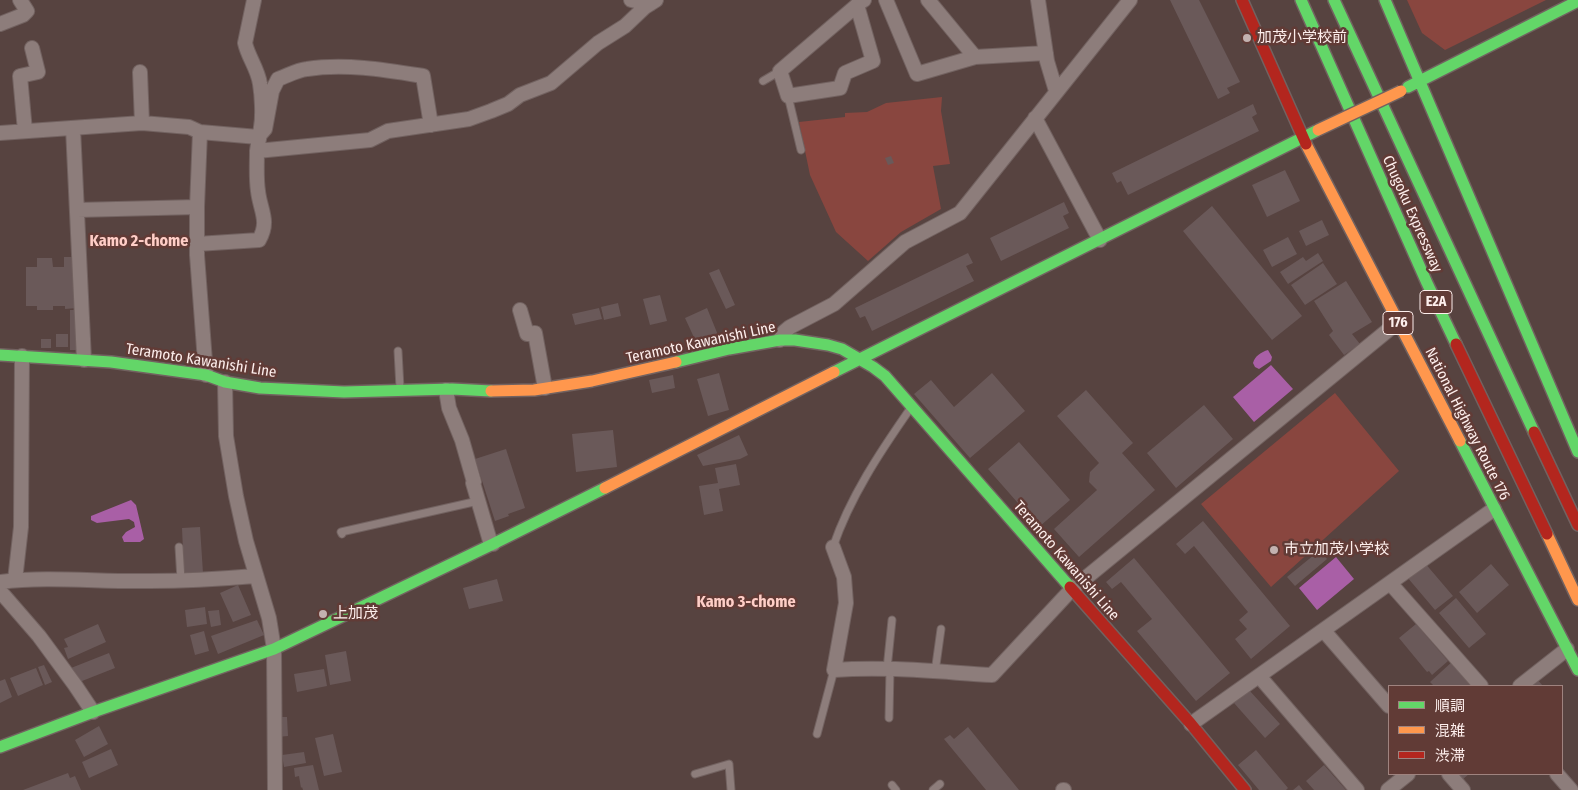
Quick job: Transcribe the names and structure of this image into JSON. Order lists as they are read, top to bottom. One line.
{"streets":{"main road":["Chugoku Expressway","E2A","176","Teramoto Kawanishi Line","National Highway Route 176"]},"districts":["Kamo 2-chome","Kamo 3-chome"],"places":["加茂小学校前","市立加茂小学校","上加茂"],"legend":["順調","混雑","渋滞"]}
